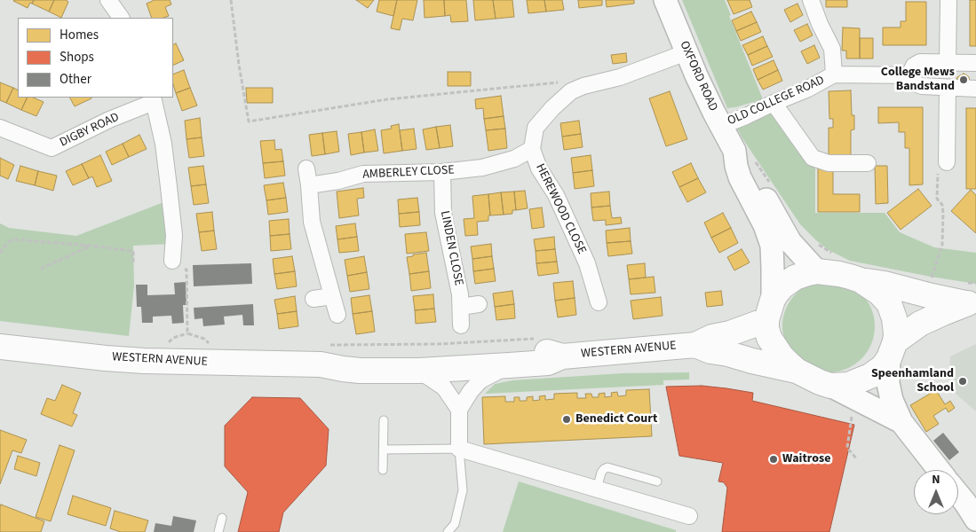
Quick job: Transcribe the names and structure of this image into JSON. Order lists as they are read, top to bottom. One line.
{"streets":{"main road":["OXFORD ROAD","WESTERN AVENUE"],"street":["OLD COLLEGE ROAD","DIGBY ROAD","AMBERLEY CLOSE","HEREWOOD CLOSE","LINDEN CLOSE"]},"crossings":[["OXFORD ROAD","OLD COLLEGE ROAD"],["OXFORD ROAD","HEREWOOD CLOSE"],["OXFORD ROAD","WESTERN AVENUE"],["AMBERLEY CLOSE","HEREWOOD CLOSE"],["AMBERLEY CLOSE","LINDEN CLOSE"]],"places":["College Mews Bandstand","Speenhamland School","Benedict Court","Waitrose"],"legend":["Homes","Shops","Other"],"north":"top"}
